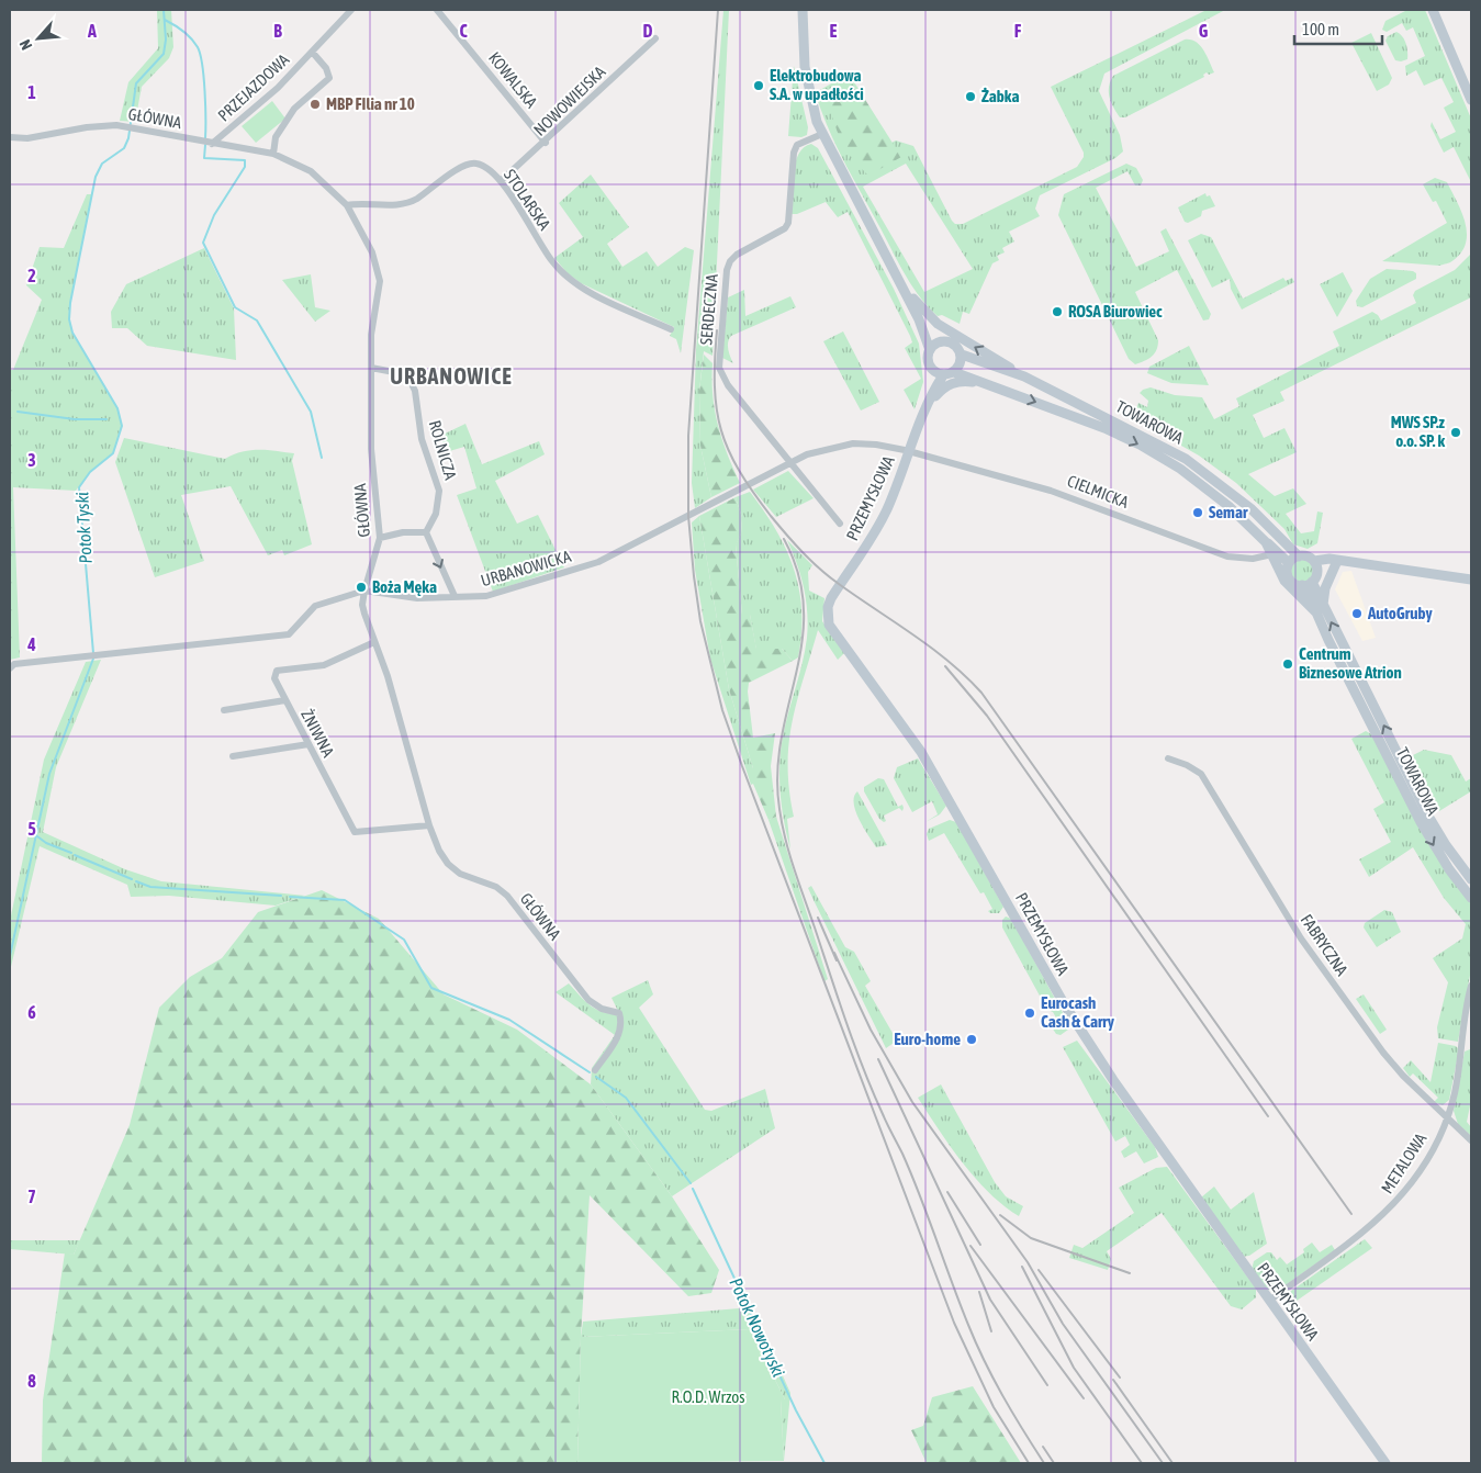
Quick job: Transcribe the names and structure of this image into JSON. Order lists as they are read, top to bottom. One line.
{"streets":{"street":["KOWALSKA","PRZEJAZDOWA","NOWOWIEJSKA","GŁÓWNA","STOLARSKA","SERDECZNA","TOWAROWA","ROLNICZA","CIELMICKA","PRZEMYSŁOWA","URBANOWICKA","ŻNIWNA","FABRYCZNA","METALOWA"]},"crossings":[["KOWALSKA","NOWOWIEJSKA"],["PRZEJAZDOWA","GŁÓWNA"],["NOWOWIEJSKA","STOLARSKA"],["GŁÓWNA","STOLARSKA"],["GŁÓWNA","ROLNICZA"],["GŁÓWNA","URBANOWICKA"],["GŁÓWNA","ŻNIWNA"],["SERDECZNA","URBANOWICKA"],["TOWAROWA","CIELMICKA"],["TOWAROWA","PRZEMYSŁOWA"],["CIELMICKA","PRZEMYSŁOWA"],["CIELMICKA","URBANOWICKA"],["PRZEMYSŁOWA","URBANOWICKA"],["PRZEMYSŁOWA","METALOWA"],["FABRYCZNA","METALOWA"]],"districts":["URBANOWICE"],"water":["Potok Tyski","Potok Nowotyski"],"parks":["R.O.D. Wrzos"],"places":["Elektrobudowa S.A. w upadłości","Żabka","MBP FIlia nr 10","ROSA Biurowiec","MWS SP.z o.o. SP. k","Semar","Boża Męka","AutoGruby","Centrum Biznesowe Atrion","Eurocash Cash & Carry","Euro-home"],"scale_bar":"100 m","north":"bottom left","grid":{"columns":["A","B","C","D","E","F","G"],"rows":["1","2","3","4","5","6","7","8"]}}
